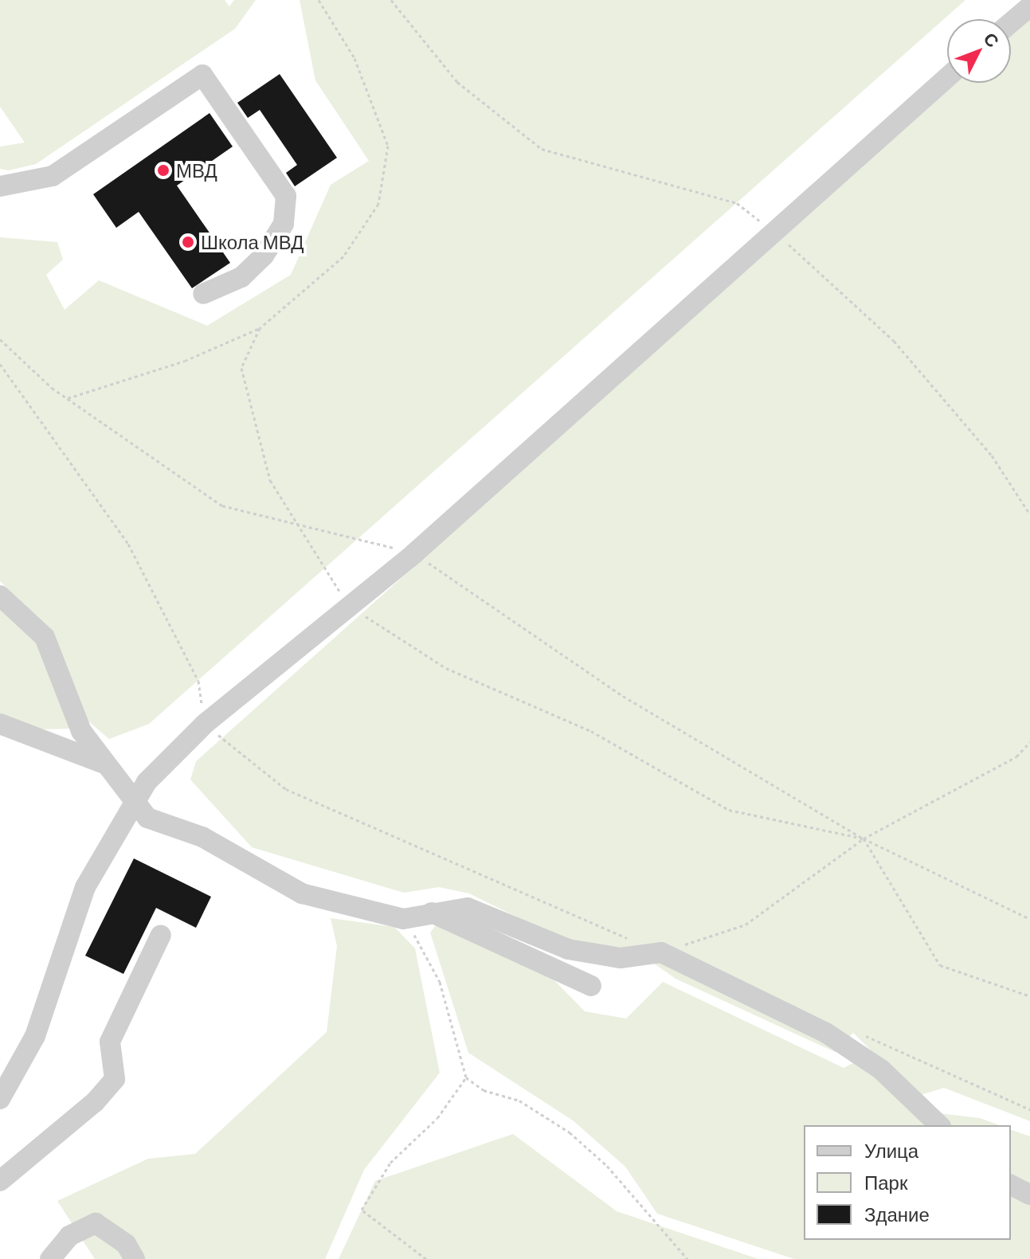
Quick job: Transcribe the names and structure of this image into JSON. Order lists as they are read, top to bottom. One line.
{"places":["МВД","Школа МВД"],"legend":["Улица","Парк","Здание"],"north":"top right"}
